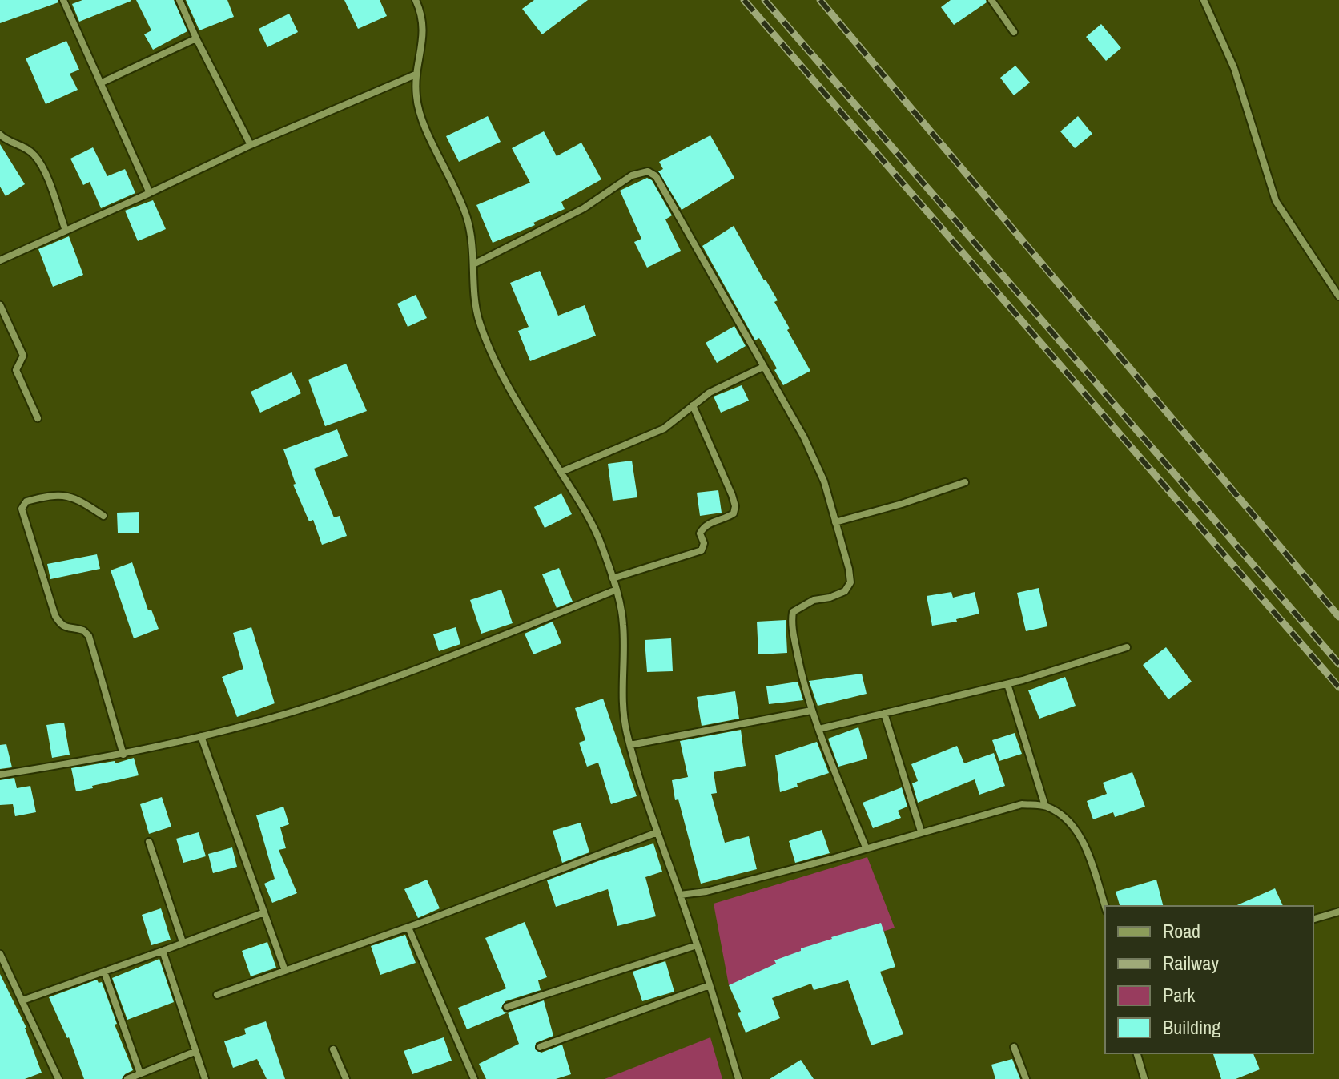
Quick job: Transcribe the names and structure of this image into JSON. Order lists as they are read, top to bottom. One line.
{"legend":["Road","Railway","Park","Building"]}
